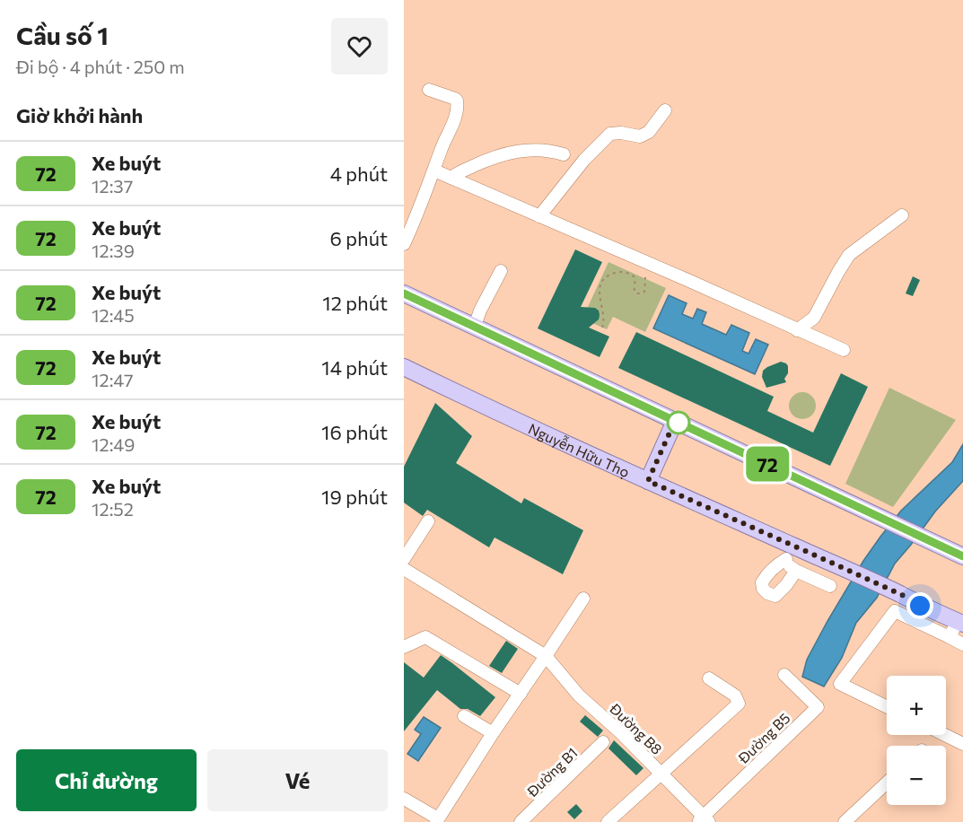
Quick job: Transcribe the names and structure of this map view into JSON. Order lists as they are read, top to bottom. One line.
{"streets":{"main road":["Nguyễn Hữu Thọ"],"street":["Đường B8","Đường B5","Đường B1"]},"crossings":[["Đường B8","Đường B5"]],"lines":["bus line 72"],"page":{"heading":[["Cầu số 1","Đi bộ · 4 phút · 250 m"],"Giờ khởi hành"],"on_map":"72","list":[{"mark":"72","name":"Xe buýt","note":"12:37","value":"4 phút"},{"mark":"72","name":"Xe buýt","note":"12:39","value":"6 phút"},{"mark":"72","name":"Xe buýt","note":"12:45","value":"12 phút"},{"mark":"72","name":"Xe buýt","note":"12:47","value":"14 phút"},{"mark":"72","name":"Xe buýt","note":"12:49","value":"16 phút"},{"mark":"72","name":"Xe buýt","note":"12:52","value":"19 phút"}],"map_buttons":["+","−"],"buttons":["Chỉ đường","Vé"]}}
